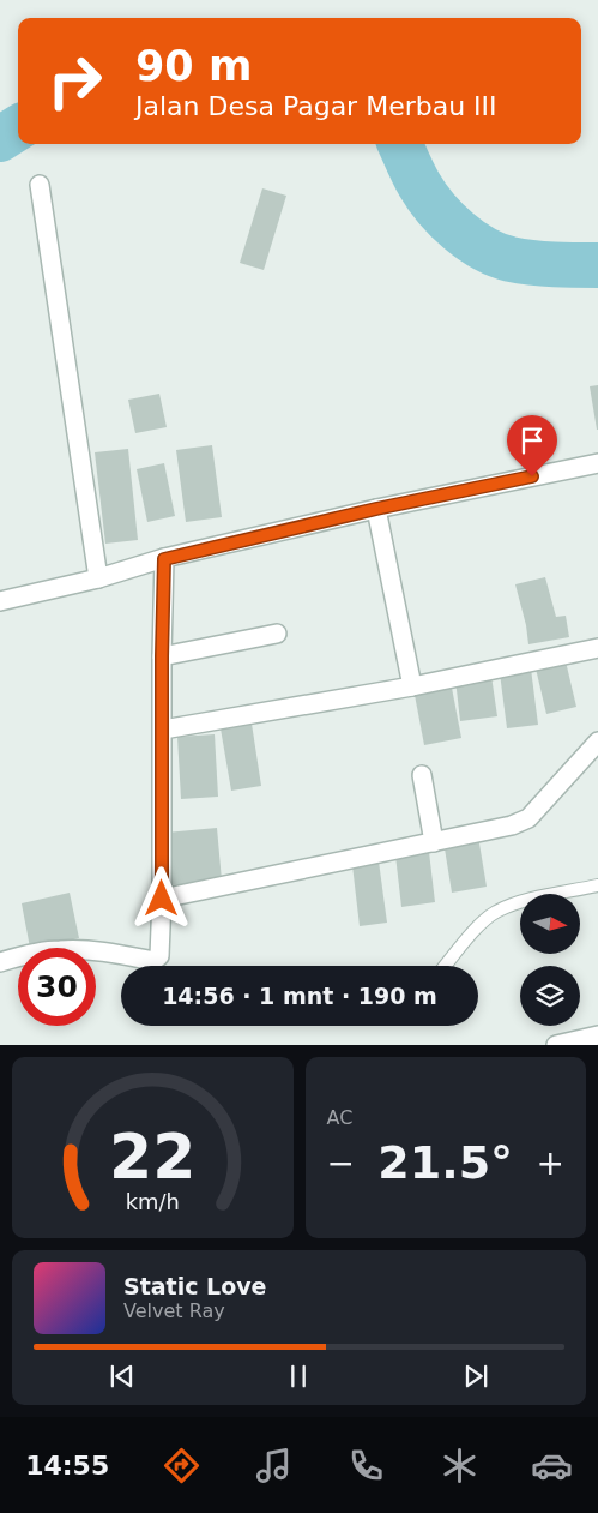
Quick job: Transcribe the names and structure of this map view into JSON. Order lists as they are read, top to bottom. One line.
{"north":"right","page":{"turn":["90 m","Jalan Desa Pagar Merbau III"],"limit":"30","trip":"14:56 · 1 mnt · 190 m","tile":"AC","heat":["−","21.5°","+"],"song":["Static Love","Velvet Ray"],"tabs":"14:55","gauge":["22","km/h"]}}
